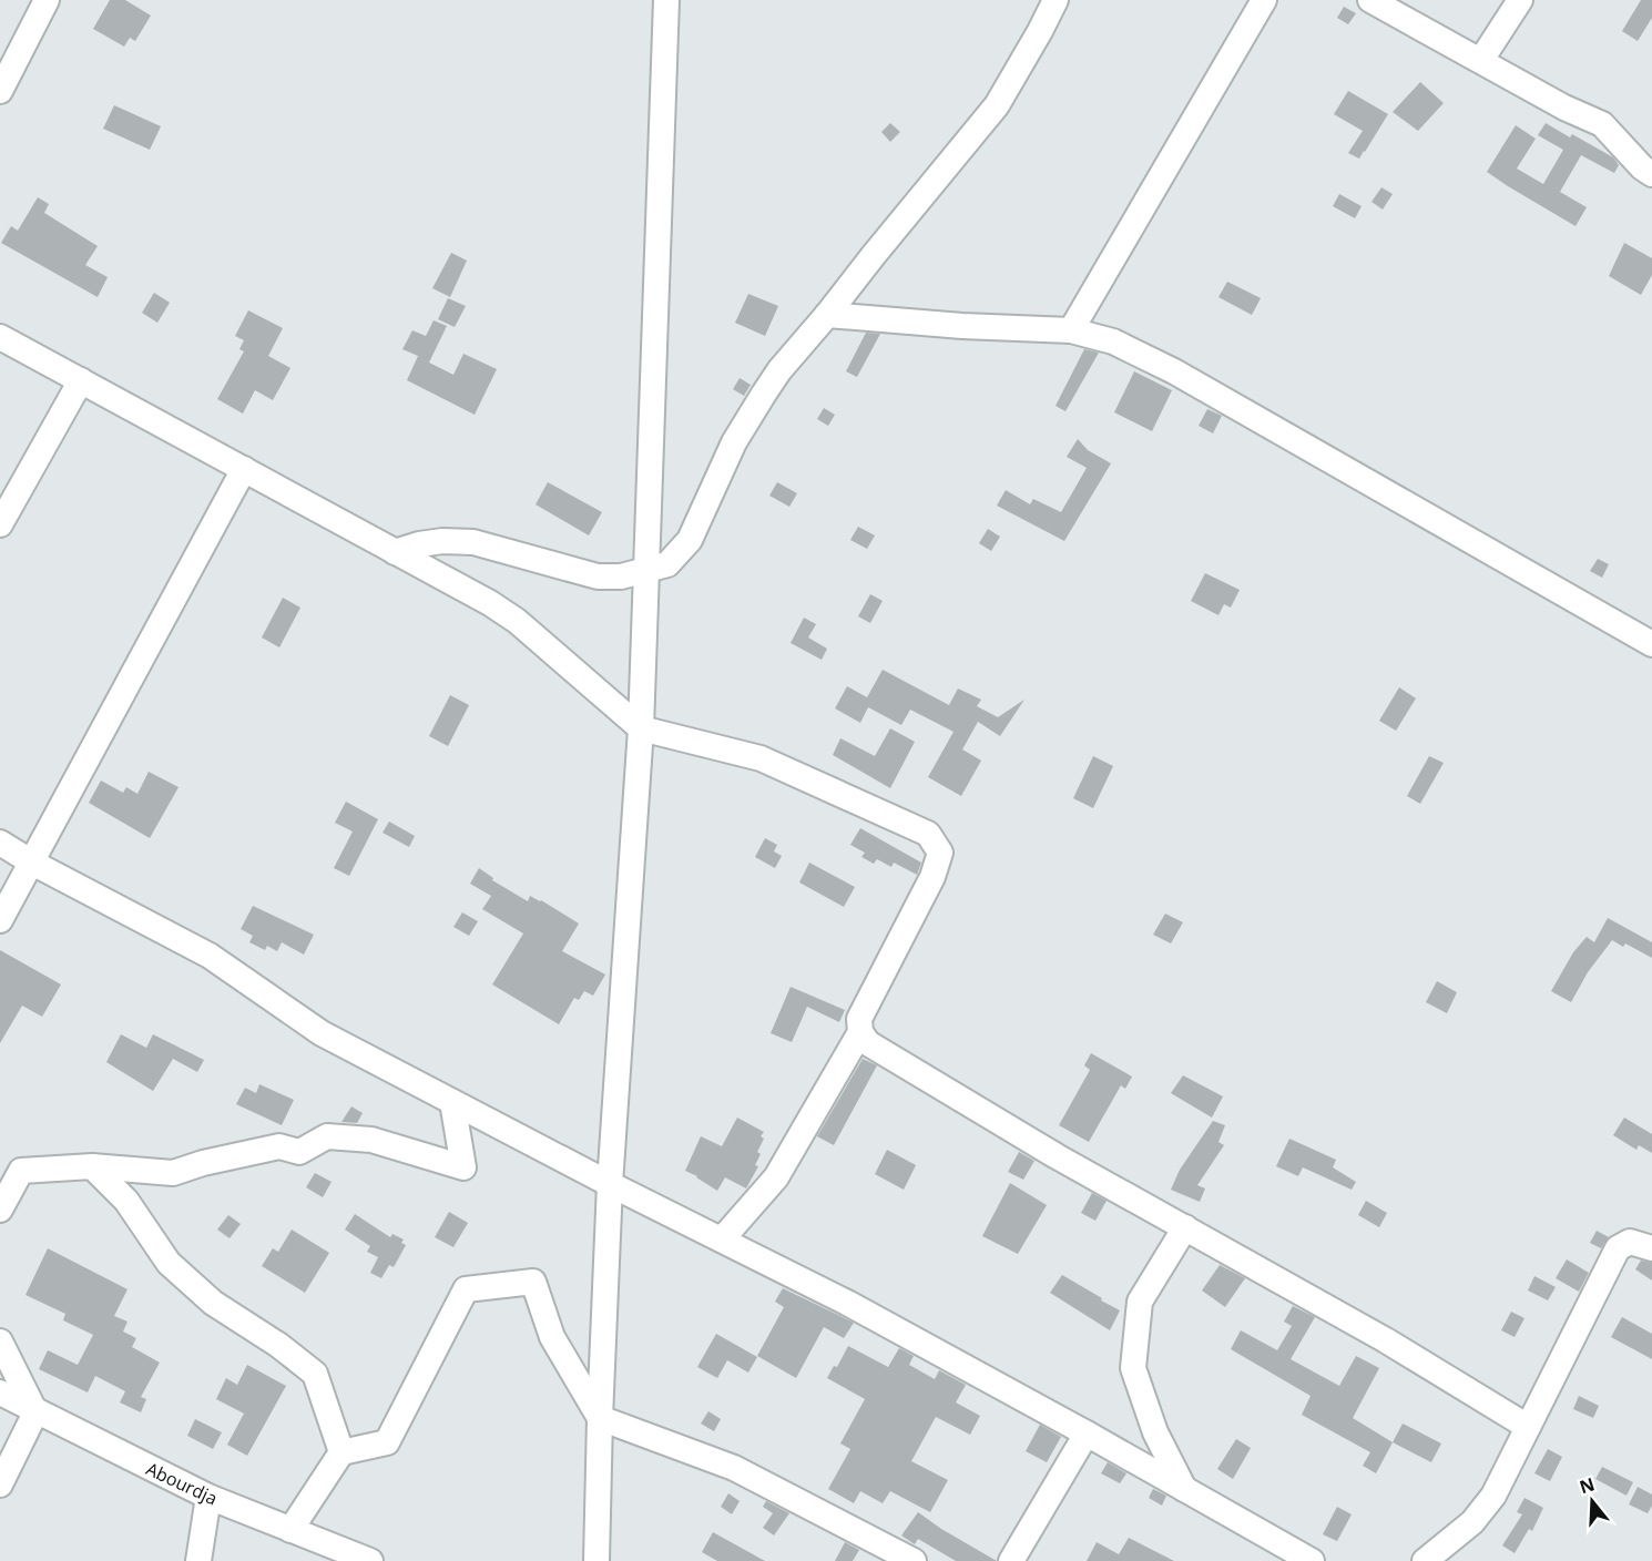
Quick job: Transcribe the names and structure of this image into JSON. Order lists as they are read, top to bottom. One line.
{"streets":{"street":["Abourdja"]},"north":"top"}
